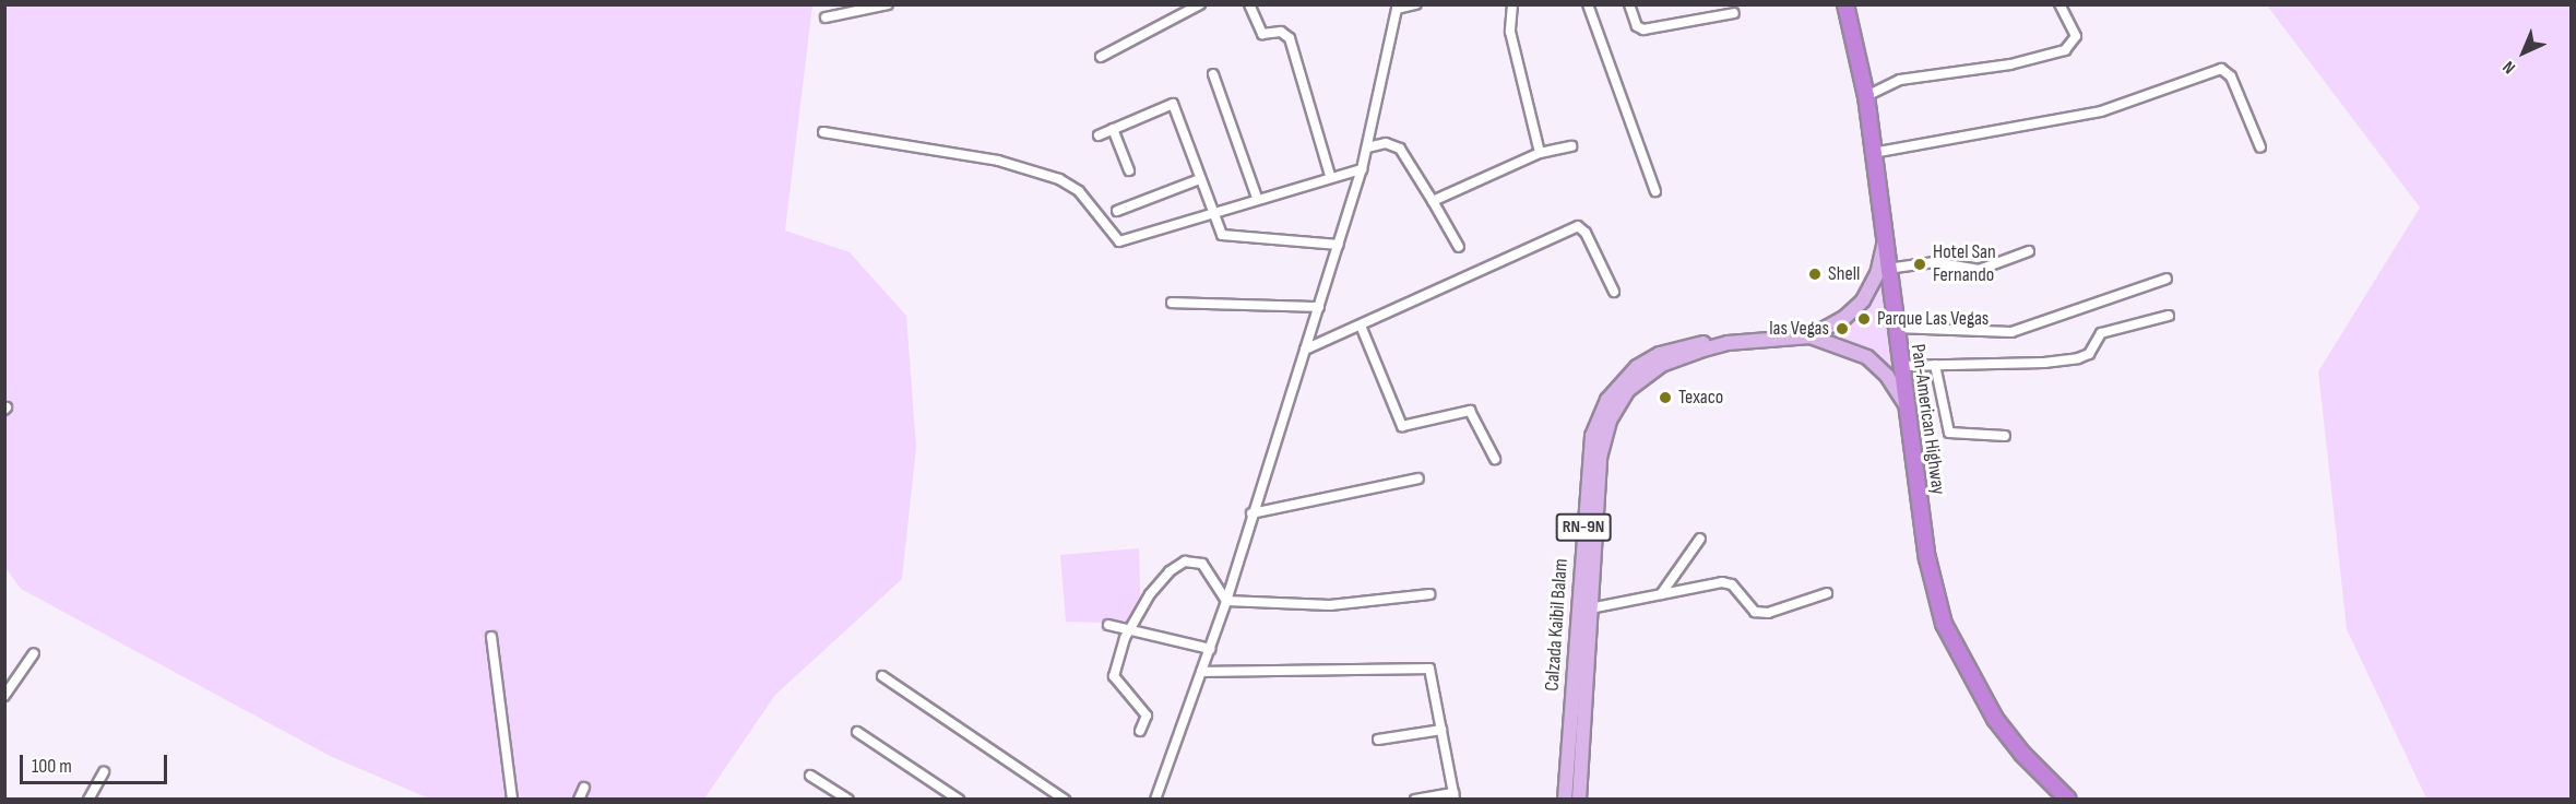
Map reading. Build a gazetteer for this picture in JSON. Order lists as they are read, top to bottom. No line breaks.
{"streets":{"highway":["Pan-American Highway"],"main road":["RN-9N","Calzada Kaibil Balam"]},"crossings":[["Pan-American Highway","Calzada Kaibil Balam"]],"places":["Hotel San Fernando","Shell","Parque Las Vegas","las Vegas","Texaco"],"scale_bar":"100 m","north":"bottom left"}
